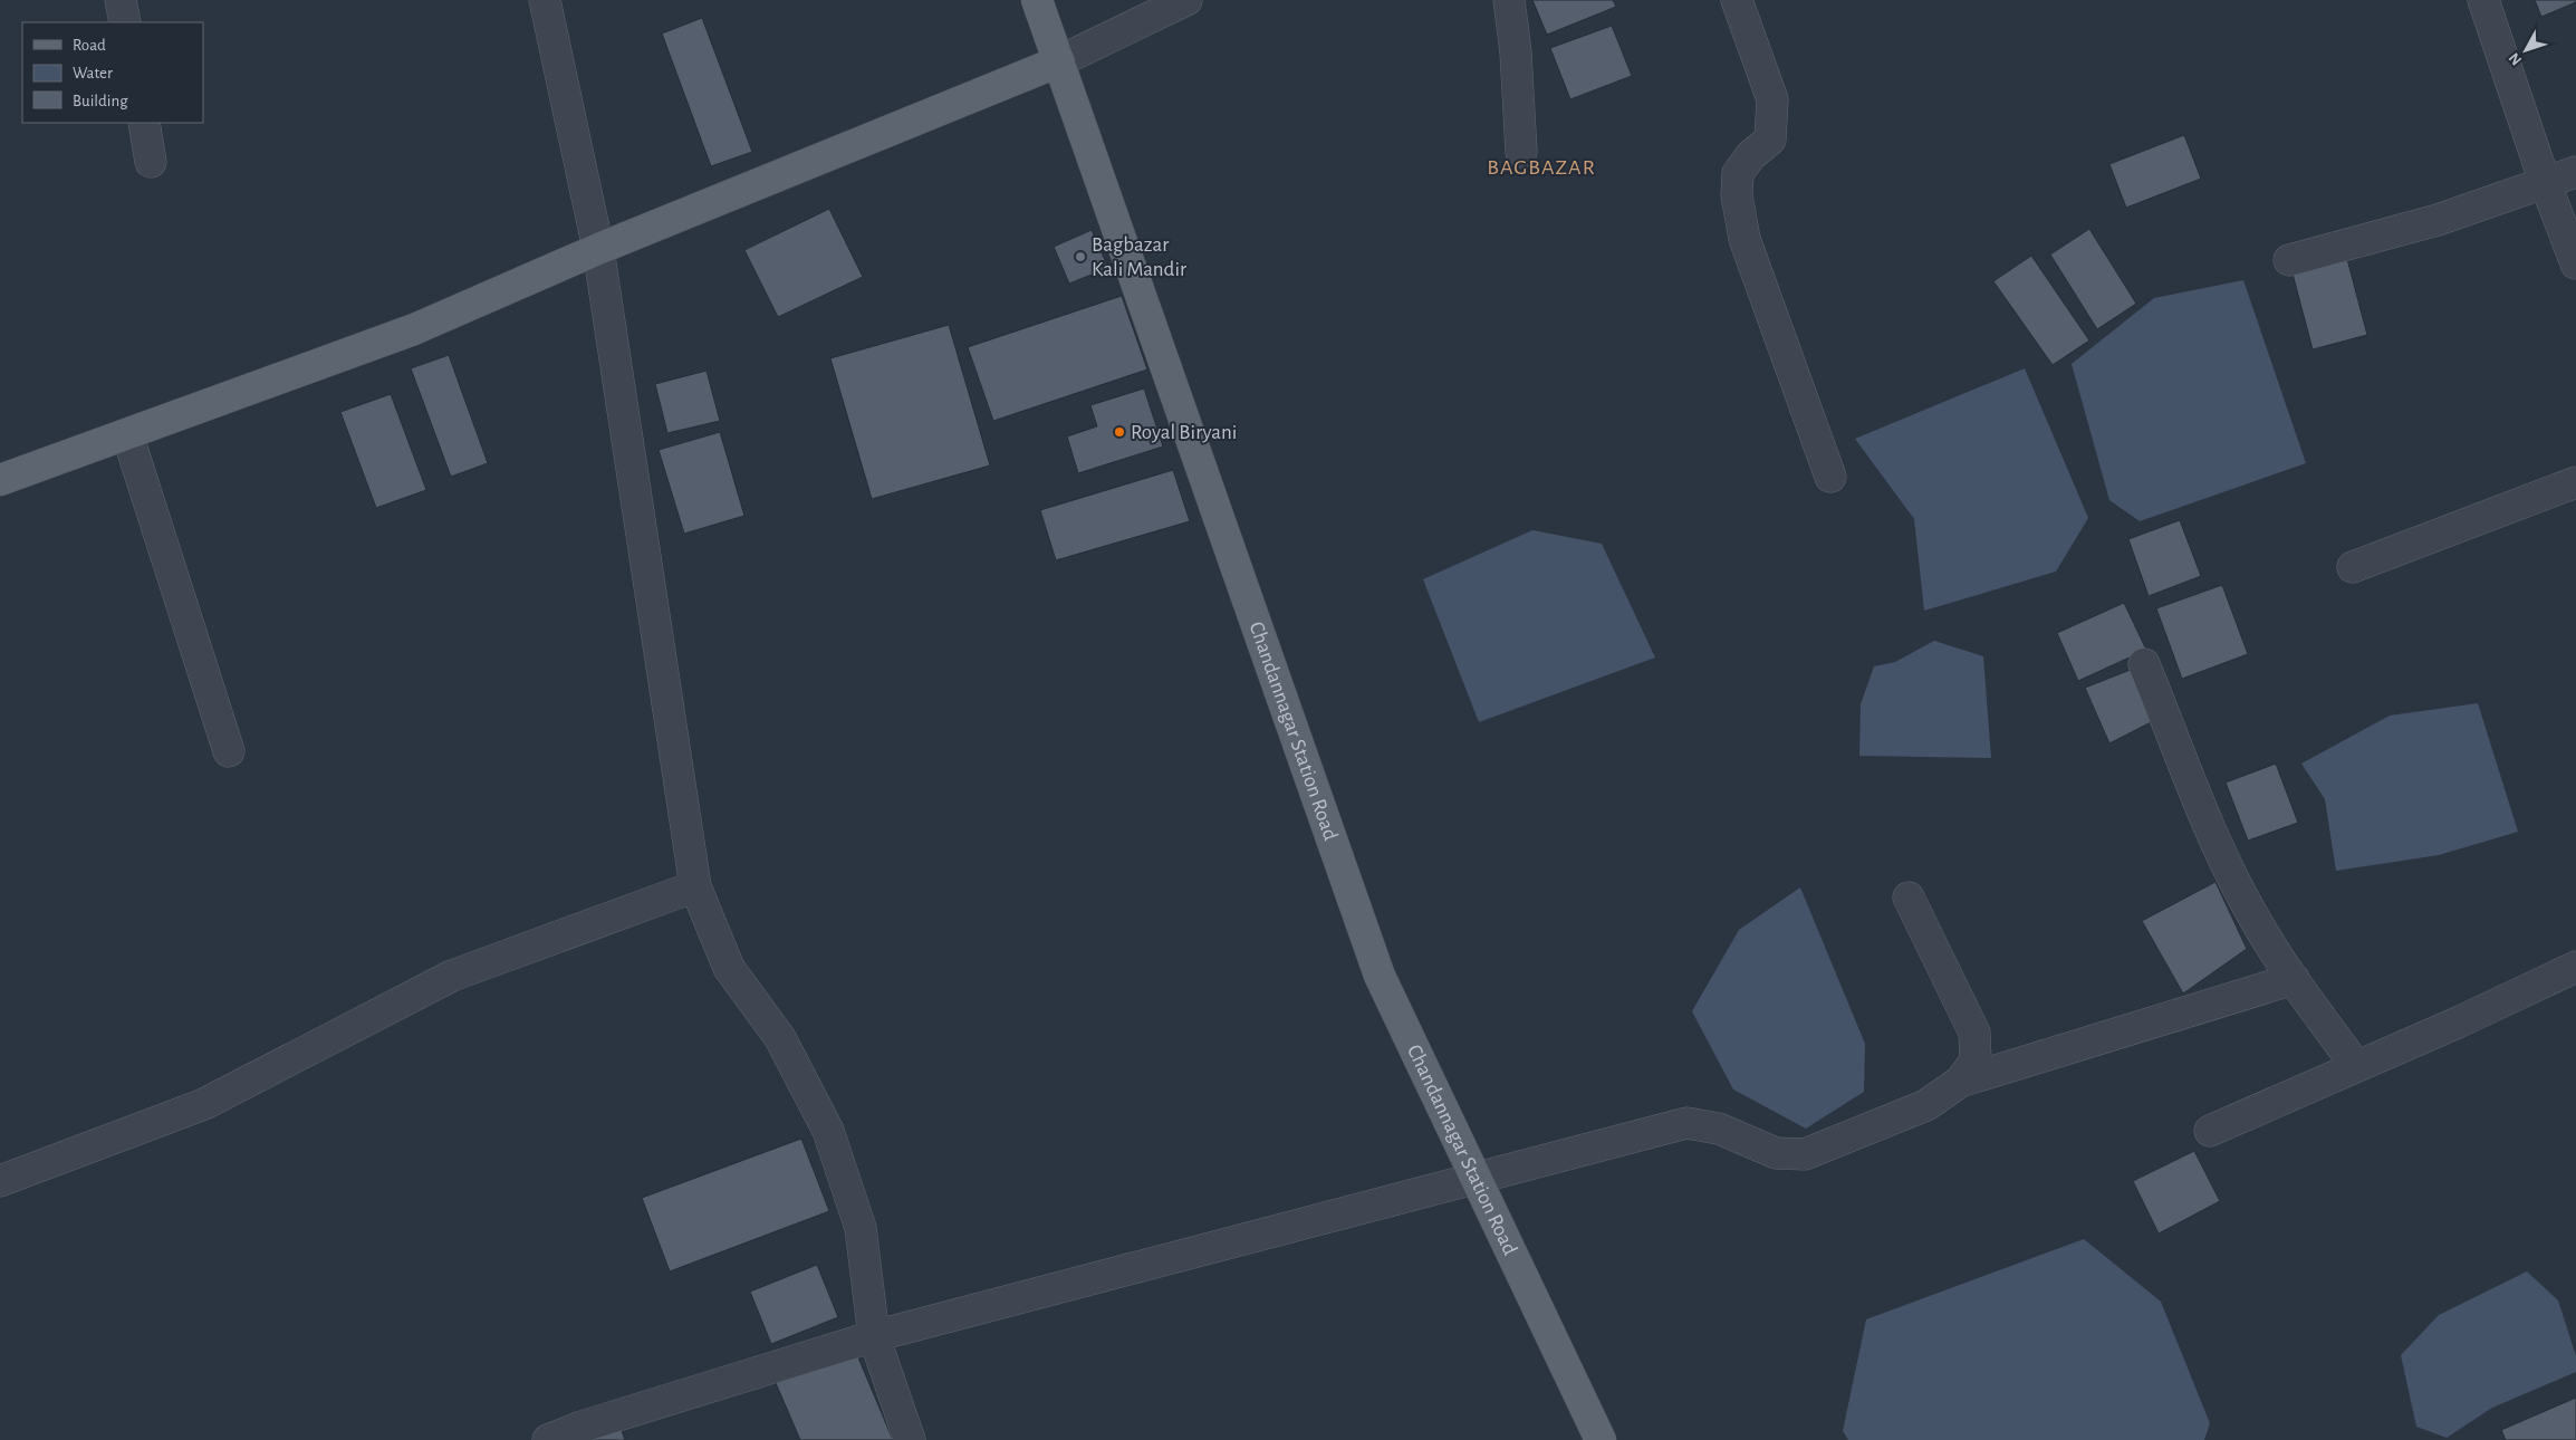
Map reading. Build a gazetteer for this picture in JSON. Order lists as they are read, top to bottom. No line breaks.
{"streets":{"main road":["Chandannagar Station Road"]},"districts":["BAGBAZAR"],"places":["Bagbazar Kali Mandir","Royal Biryani"],"legend":["Road","Water","Building"],"north":"bottom left"}
